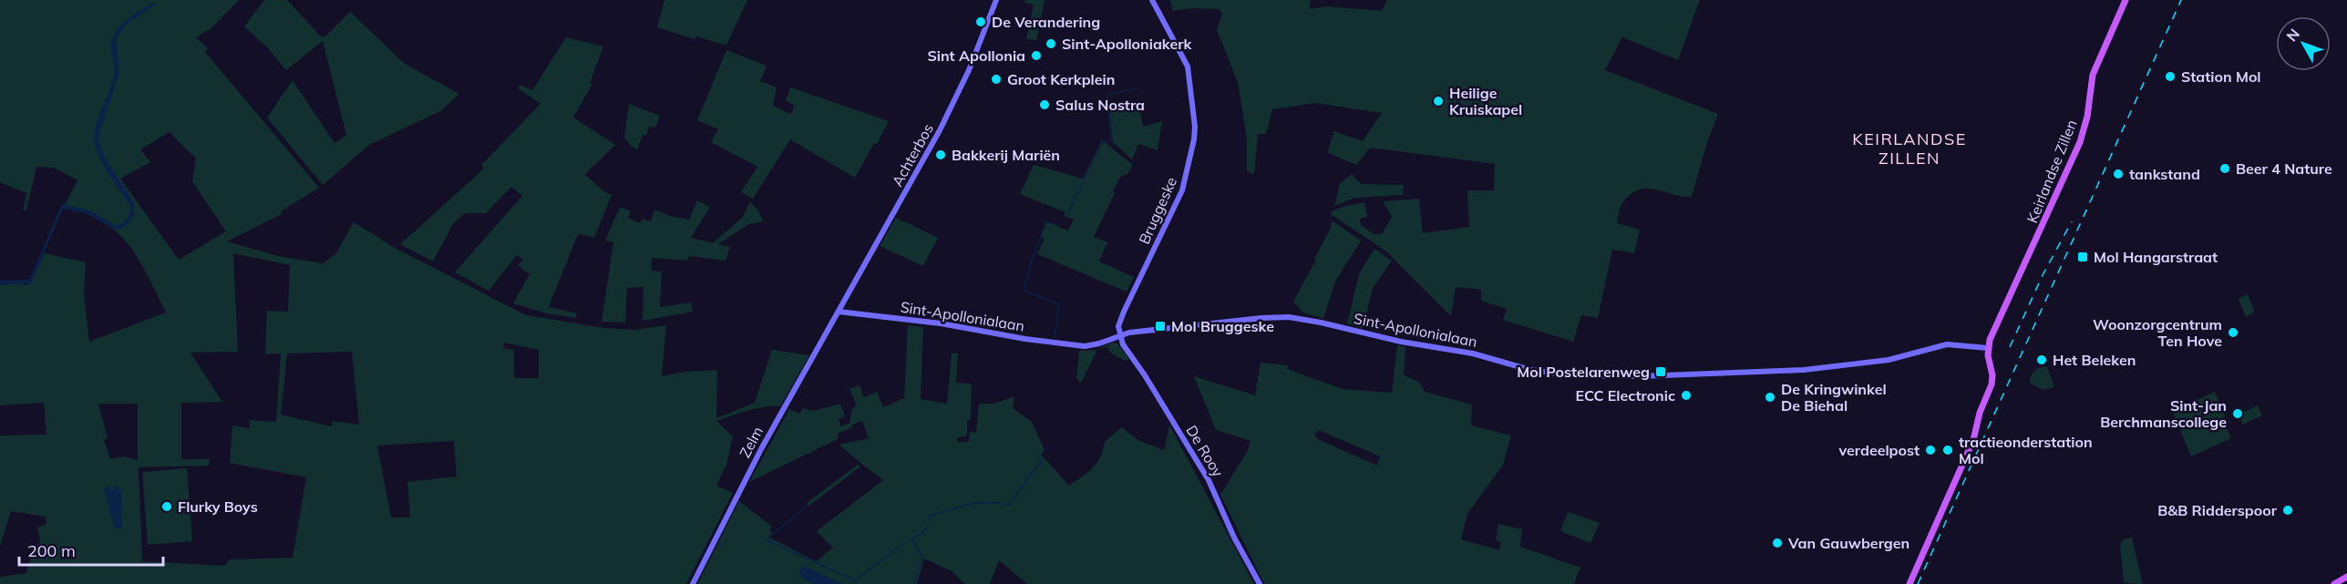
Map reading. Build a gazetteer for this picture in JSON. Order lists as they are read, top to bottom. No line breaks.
{"streets":{"main road":["Keirlandse Zillen"],"street":["Achterbos","Bruggeske","Sint-Apollonialaan","Zelm","De Rooy"]},"crossings":[["Achterbos","Sint-Apollonialaan"],["Achterbos","Zelm"],["Keirlandse Zillen","Sint-Apollonialaan"],["Bruggeske","Sint-Apollonialaan"],["Bruggeske","De Rooy"],["Sint-Apollonialaan","Zelm"],["Sint-Apollonialaan","De Rooy"]],"districts":["KEIRLANDSE ZILLEN"],"places":{"other":["De Verandering","Sint-Apolloniakerk","Sint Apollonia","Station Mol","Groot Kerkplein","Heilige Kruiskapel","Salus Nostra","Bakkerij Mariën","Beer 4 Nature","tankstand","Woonzorgcentrum Ten Hove","Het Beleken","ECC Electronic","De Kringwinkel De Biehal","Sint-Jan Berchmanscollege","verdeelpost","tractieonderstation Mol","Flurky Boys","B&B Ridderspoor","Van Gauwbergen"],"transit":["Mol Hangarstraat","Mol Bruggeske","Mol Postelarenweg"]},"scale_bar":"200 m","north":"top left"}
